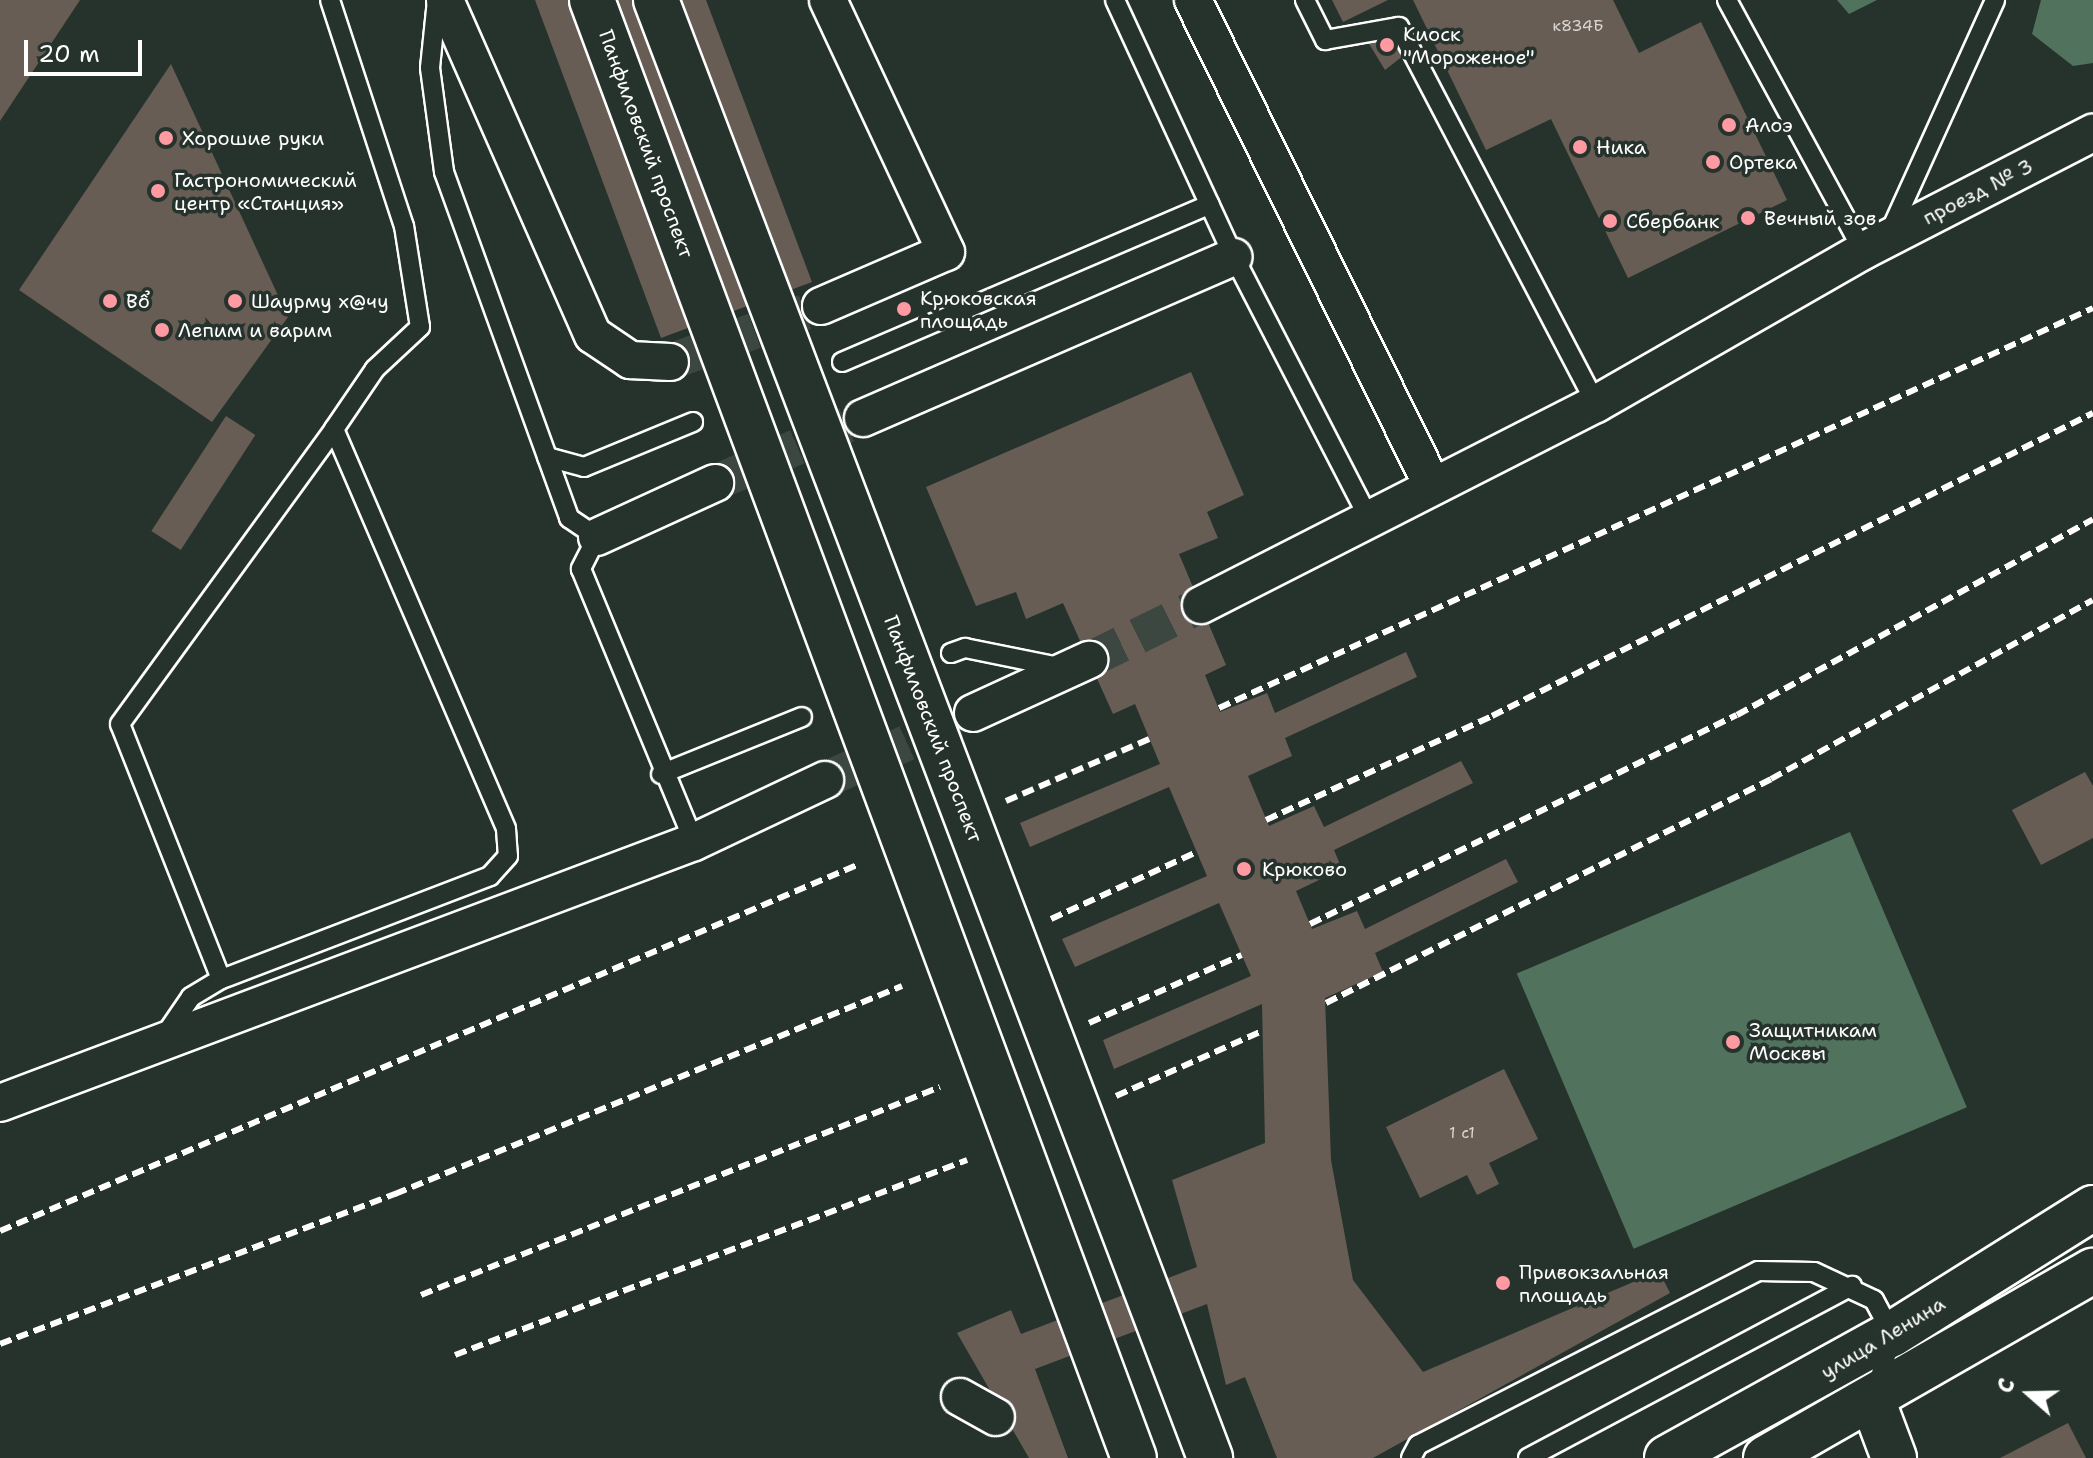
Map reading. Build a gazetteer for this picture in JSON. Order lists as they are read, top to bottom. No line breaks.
{"streets":{"main road":["Панфиловский проспект","улица Ленина"],"street":["проезд № 3"]},"places":["Киоск \"Мороженое\"","Алоэ","Хорошие руки","Ника","Ортека","Гастрономический центр «Станция»","Вечный зов","Сбербанк","Bổ","Шаурму х@чу","Крюковская площадь","Лепим и варим","Крюково","Защитникам Москвы","Привокзальная площадь"],"house_numbers":["к834Б","1 с1"],"scale_bar":"20 m","north":"left"}
